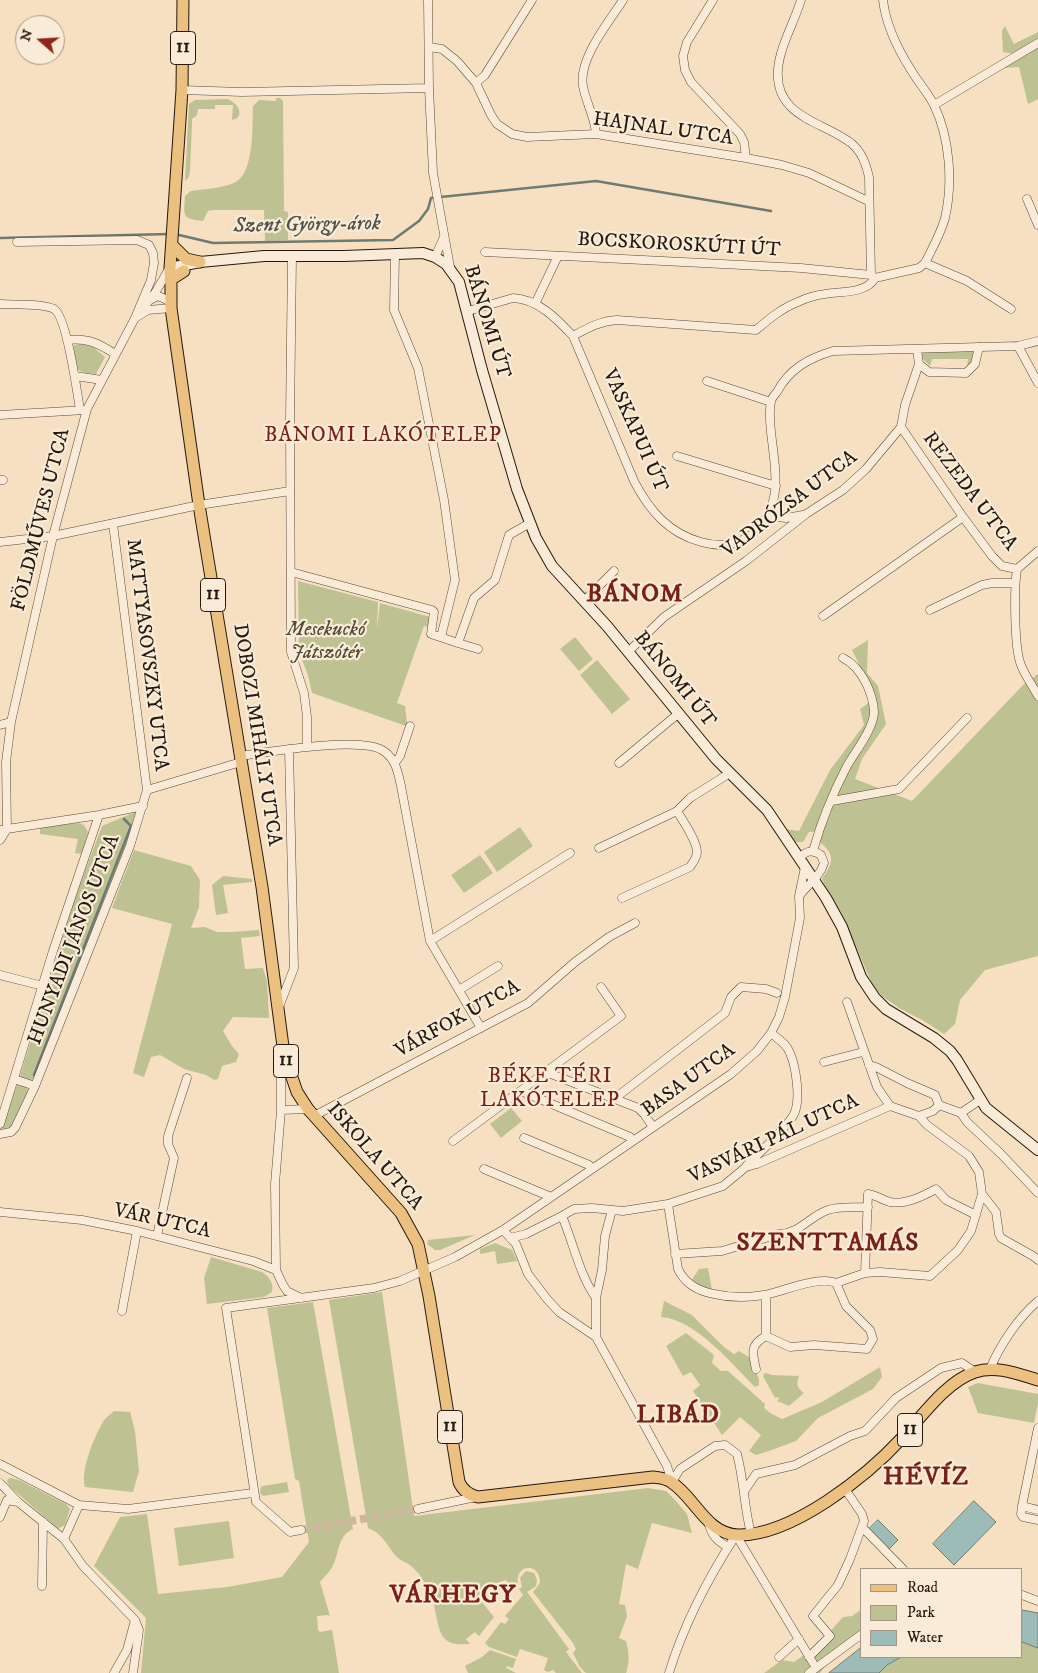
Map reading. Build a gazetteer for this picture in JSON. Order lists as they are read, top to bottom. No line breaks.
{"streets":{"main road":["11","BÁNOMI ÚT","DOBOZI MIHÁLY UTCA","ISKOLA UTCA"],"street":["HAJNAL UTCA","BOCSKOROSKÚTI ÚT","VASKAPUI ÚT","REZEDA UTCA","VADRÓZSA UTCA","FÖLDMŰVES UTCA","MATTYASOVSZKY UTCA","HUNYADI JÁNOS UTCA","VÁRFOK UTCA","BASA UTCA","VASVÁRI PÁL UTCA","VÁR UTCA"]},"crossings":[["11","DOBOZI MIHÁLY UTCA"],["11","BASA UTCA"],["11","ISKOLA UTCA"],["BÁNOMI ÚT","VASKAPUI ÚT"],["BÁNOMI ÚT","VADRÓZSA UTCA"],["BÁNOMI ÚT","BASA UTCA"],["REZEDA UTCA","VADRÓZSA UTCA"],["FÖLDMŰVES UTCA","DOBOZI MIHÁLY UTCA"],["MATTYASOVSZKY UTCA","HUNYADI JÁNOS UTCA"],["DOBOZI MIHÁLY UTCA","VÁRFOK UTCA"],["DOBOZI MIHÁLY UTCA","ISKOLA UTCA"],["VÁRFOK UTCA","ISKOLA UTCA"],["BASA UTCA","ISKOLA UTCA"]],"districts":["BÁNOMI LAKÓTELEP","BÁNOM","BÉKE TÉRI LAKÓTELEP","SZENTTAMÁS","LIBÁD","HÉVÍZ","VÁRHEGY"],"water":["Szent György-árok"],"parks":["Mesekuckó Játszótér"],"legend":["Road","Park","Water"],"north":"left"}
